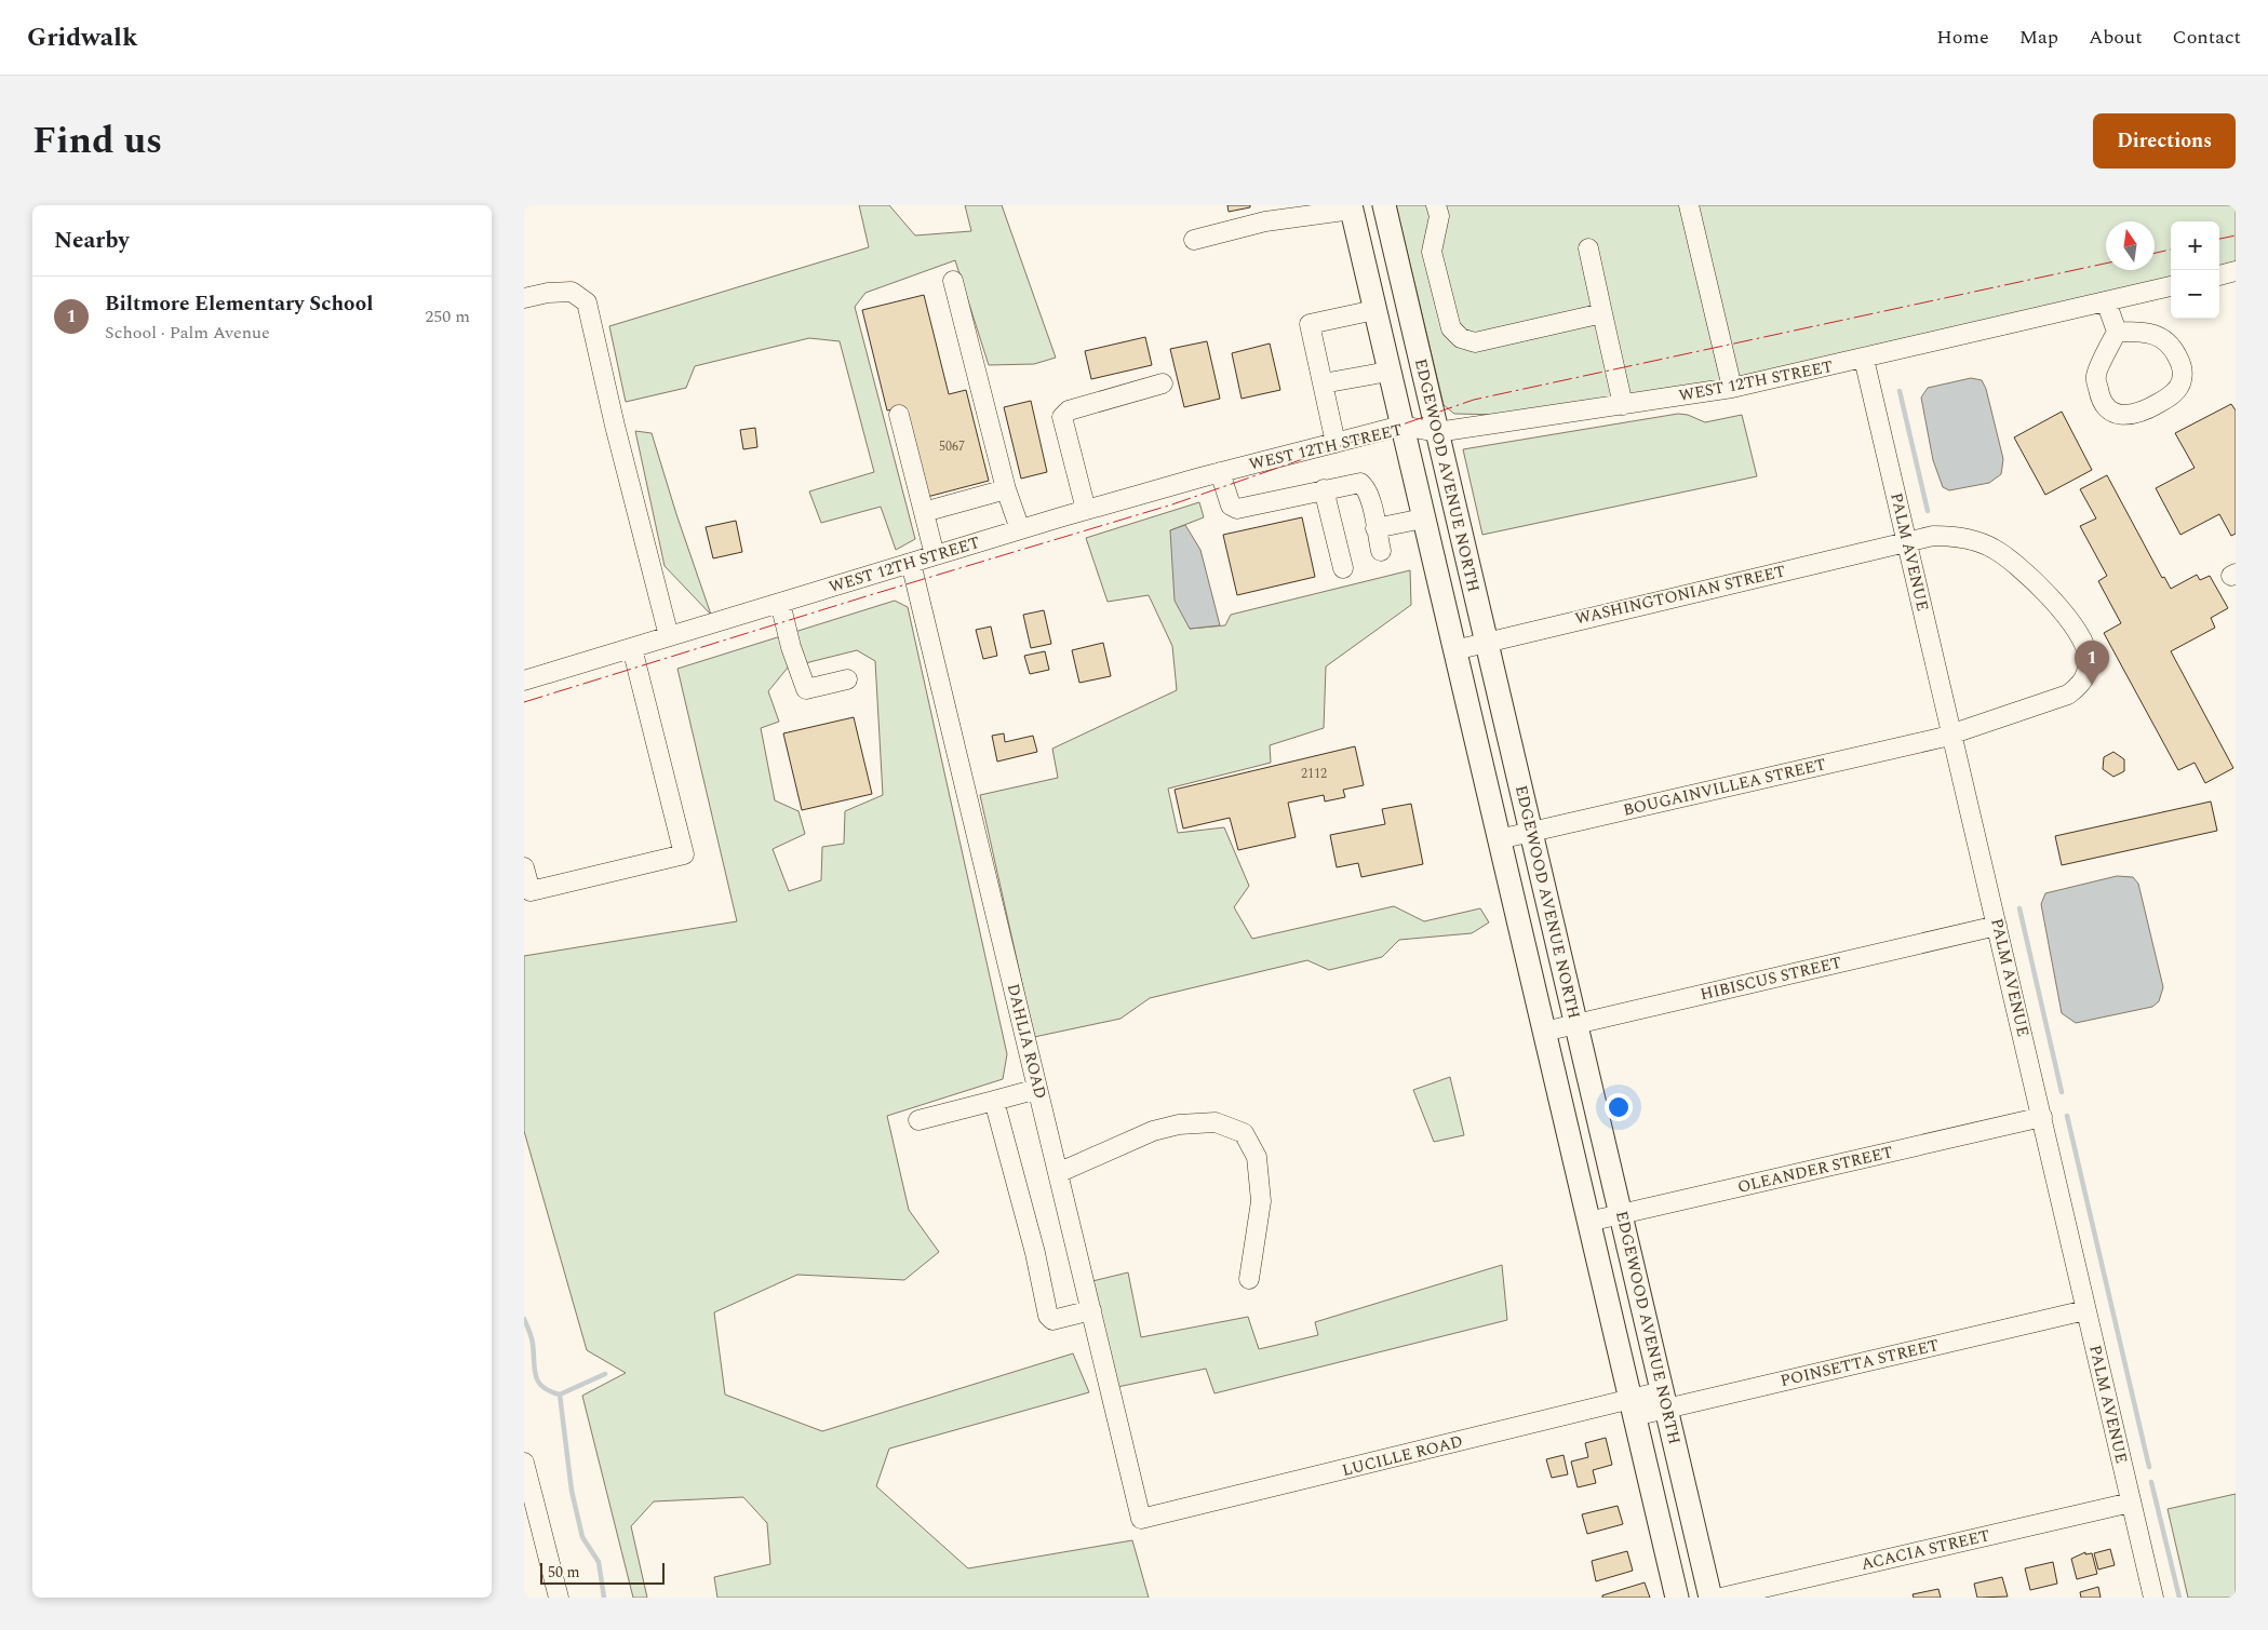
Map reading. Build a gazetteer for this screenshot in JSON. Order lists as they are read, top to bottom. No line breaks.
{"streets":{"main road":["EDGEWOOD AVENUE NORTH"],"street":["WEST 12TH STREET","PALM AVENUE","WASHINGTONIAN STREET","BOUGAINVILLEA STREET","HIBISCUS STREET","DAHLIA ROAD","OLEANDER STREET","POINSETTA STREET","LUCILLE ROAD","ACACIA STREET"]},"crossings":[["WEST 12TH STREET","EDGEWOOD AVENUE NORTH"],["WEST 12TH STREET","PALM AVENUE"],["WEST 12TH STREET","DAHLIA ROAD"],["EDGEWOOD AVENUE NORTH","WASHINGTONIAN STREET"],["EDGEWOOD AVENUE NORTH","BOUGAINVILLEA STREET"],["EDGEWOOD AVENUE NORTH","HIBISCUS STREET"],["EDGEWOOD AVENUE NORTH","OLEANDER STREET"],["EDGEWOOD AVENUE NORTH","POINSETTA STREET"],["EDGEWOOD AVENUE NORTH","LUCILLE ROAD"],["PALM AVENUE","WASHINGTONIAN STREET"],["PALM AVENUE","BOUGAINVILLEA STREET"],["PALM AVENUE","HIBISCUS STREET"],["PALM AVENUE","OLEANDER STREET"],["PALM AVENUE","POINSETTA STREET"],["PALM AVENUE","ACACIA STREET"],["WASHINGTONIAN STREET","BOUGAINVILLEA STREET"],["DAHLIA ROAD","LUCILLE ROAD"],["POINSETTA STREET","LUCILLE ROAD"]],"house_numbers":["5067","2112"],"scale_bar":"50 m","north":"top","page":{"header":"Gridwalk","nav":["Home","Map","About","Contact"],"title":"Find us","buttons":"Directions","heading":"Nearby","map_buttons":["+","−"],"list":[{"mark":"1","name":"Biltmore Elementary School","note":"School · Palm Avenue","value":"250 m"}],"pins":"1","scale":"50 m"}}
